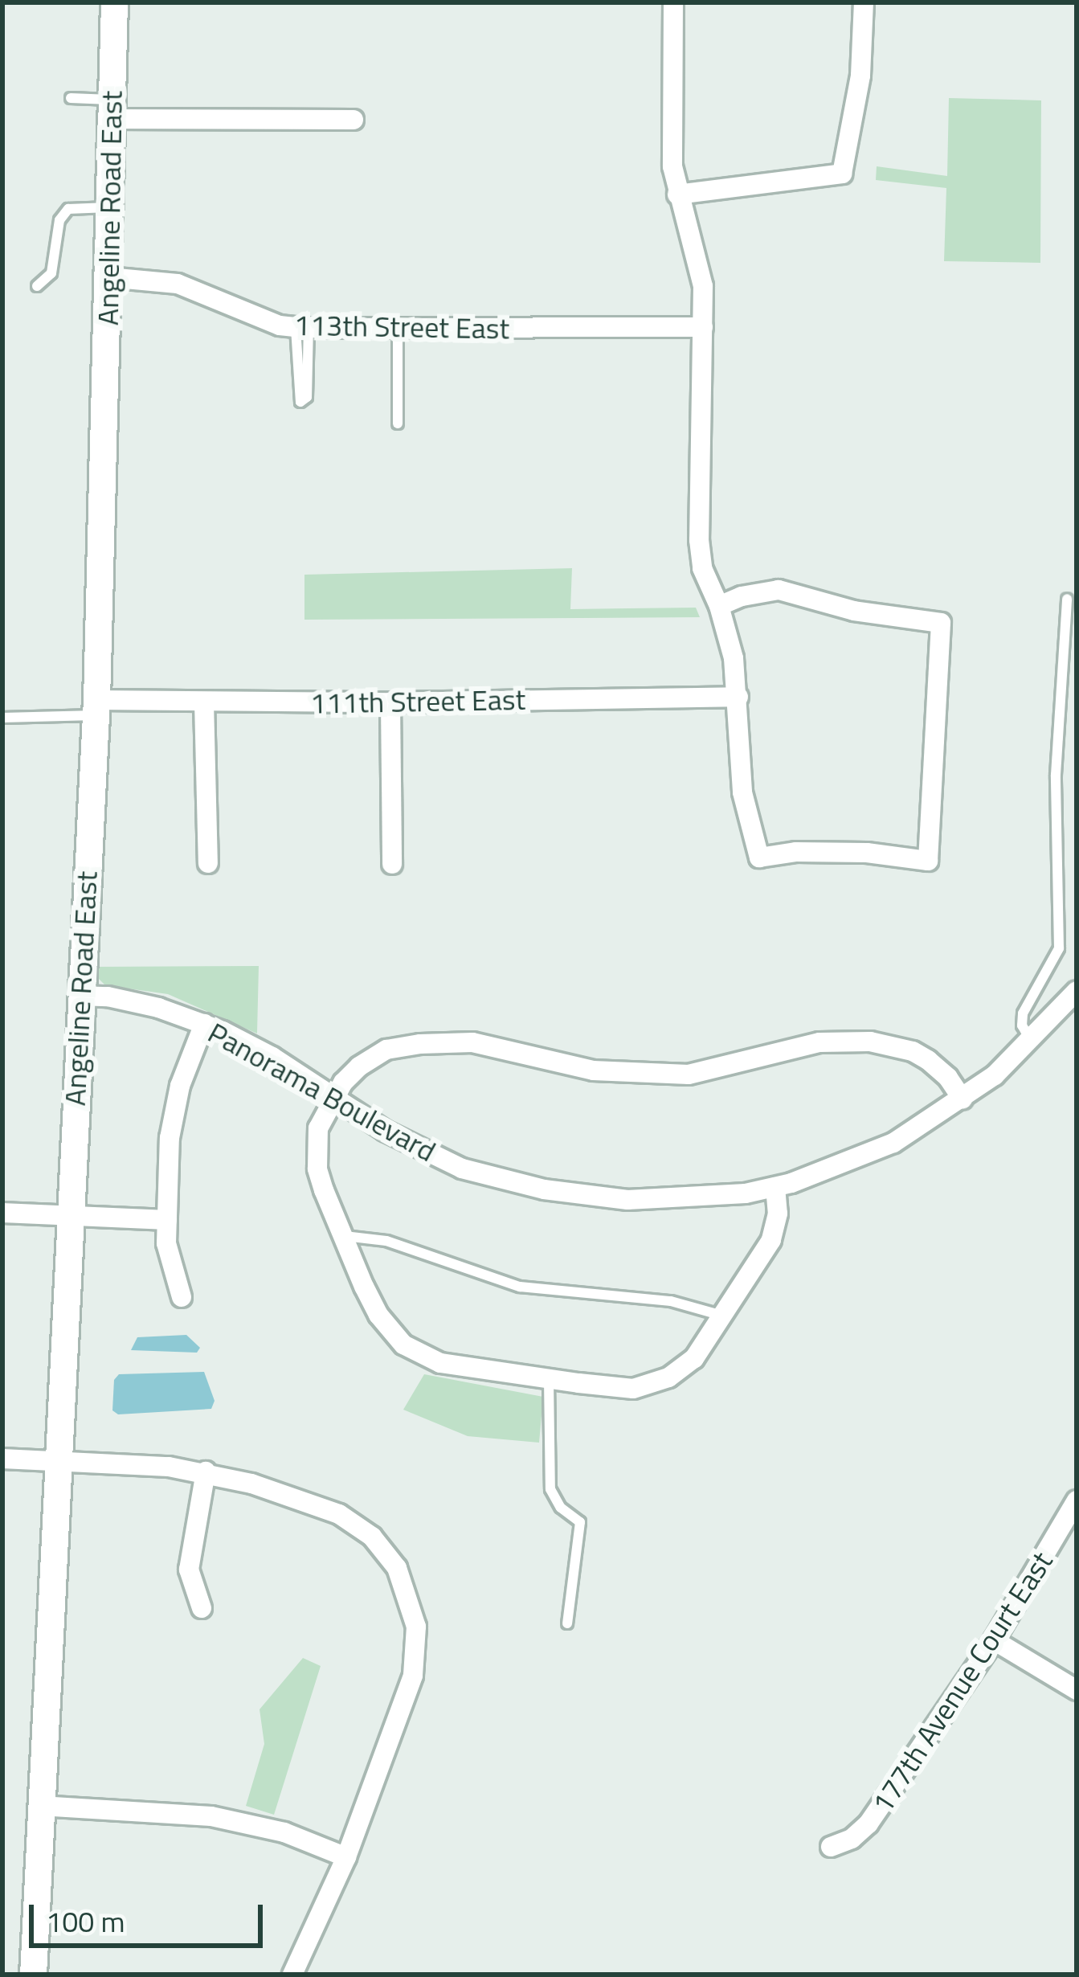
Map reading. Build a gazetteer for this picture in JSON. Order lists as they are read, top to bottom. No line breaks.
{"streets":{"street":["Angeline Road East","113th Street East","111th Street East","Panorama Boulevard","177th Avenue Court East"]},"crossings":[["Angeline Road East","113th Street East"],["Angeline Road East","111th Street East"],["Angeline Road East","Panorama Boulevard"]],"scale_bar":"100 m"}
